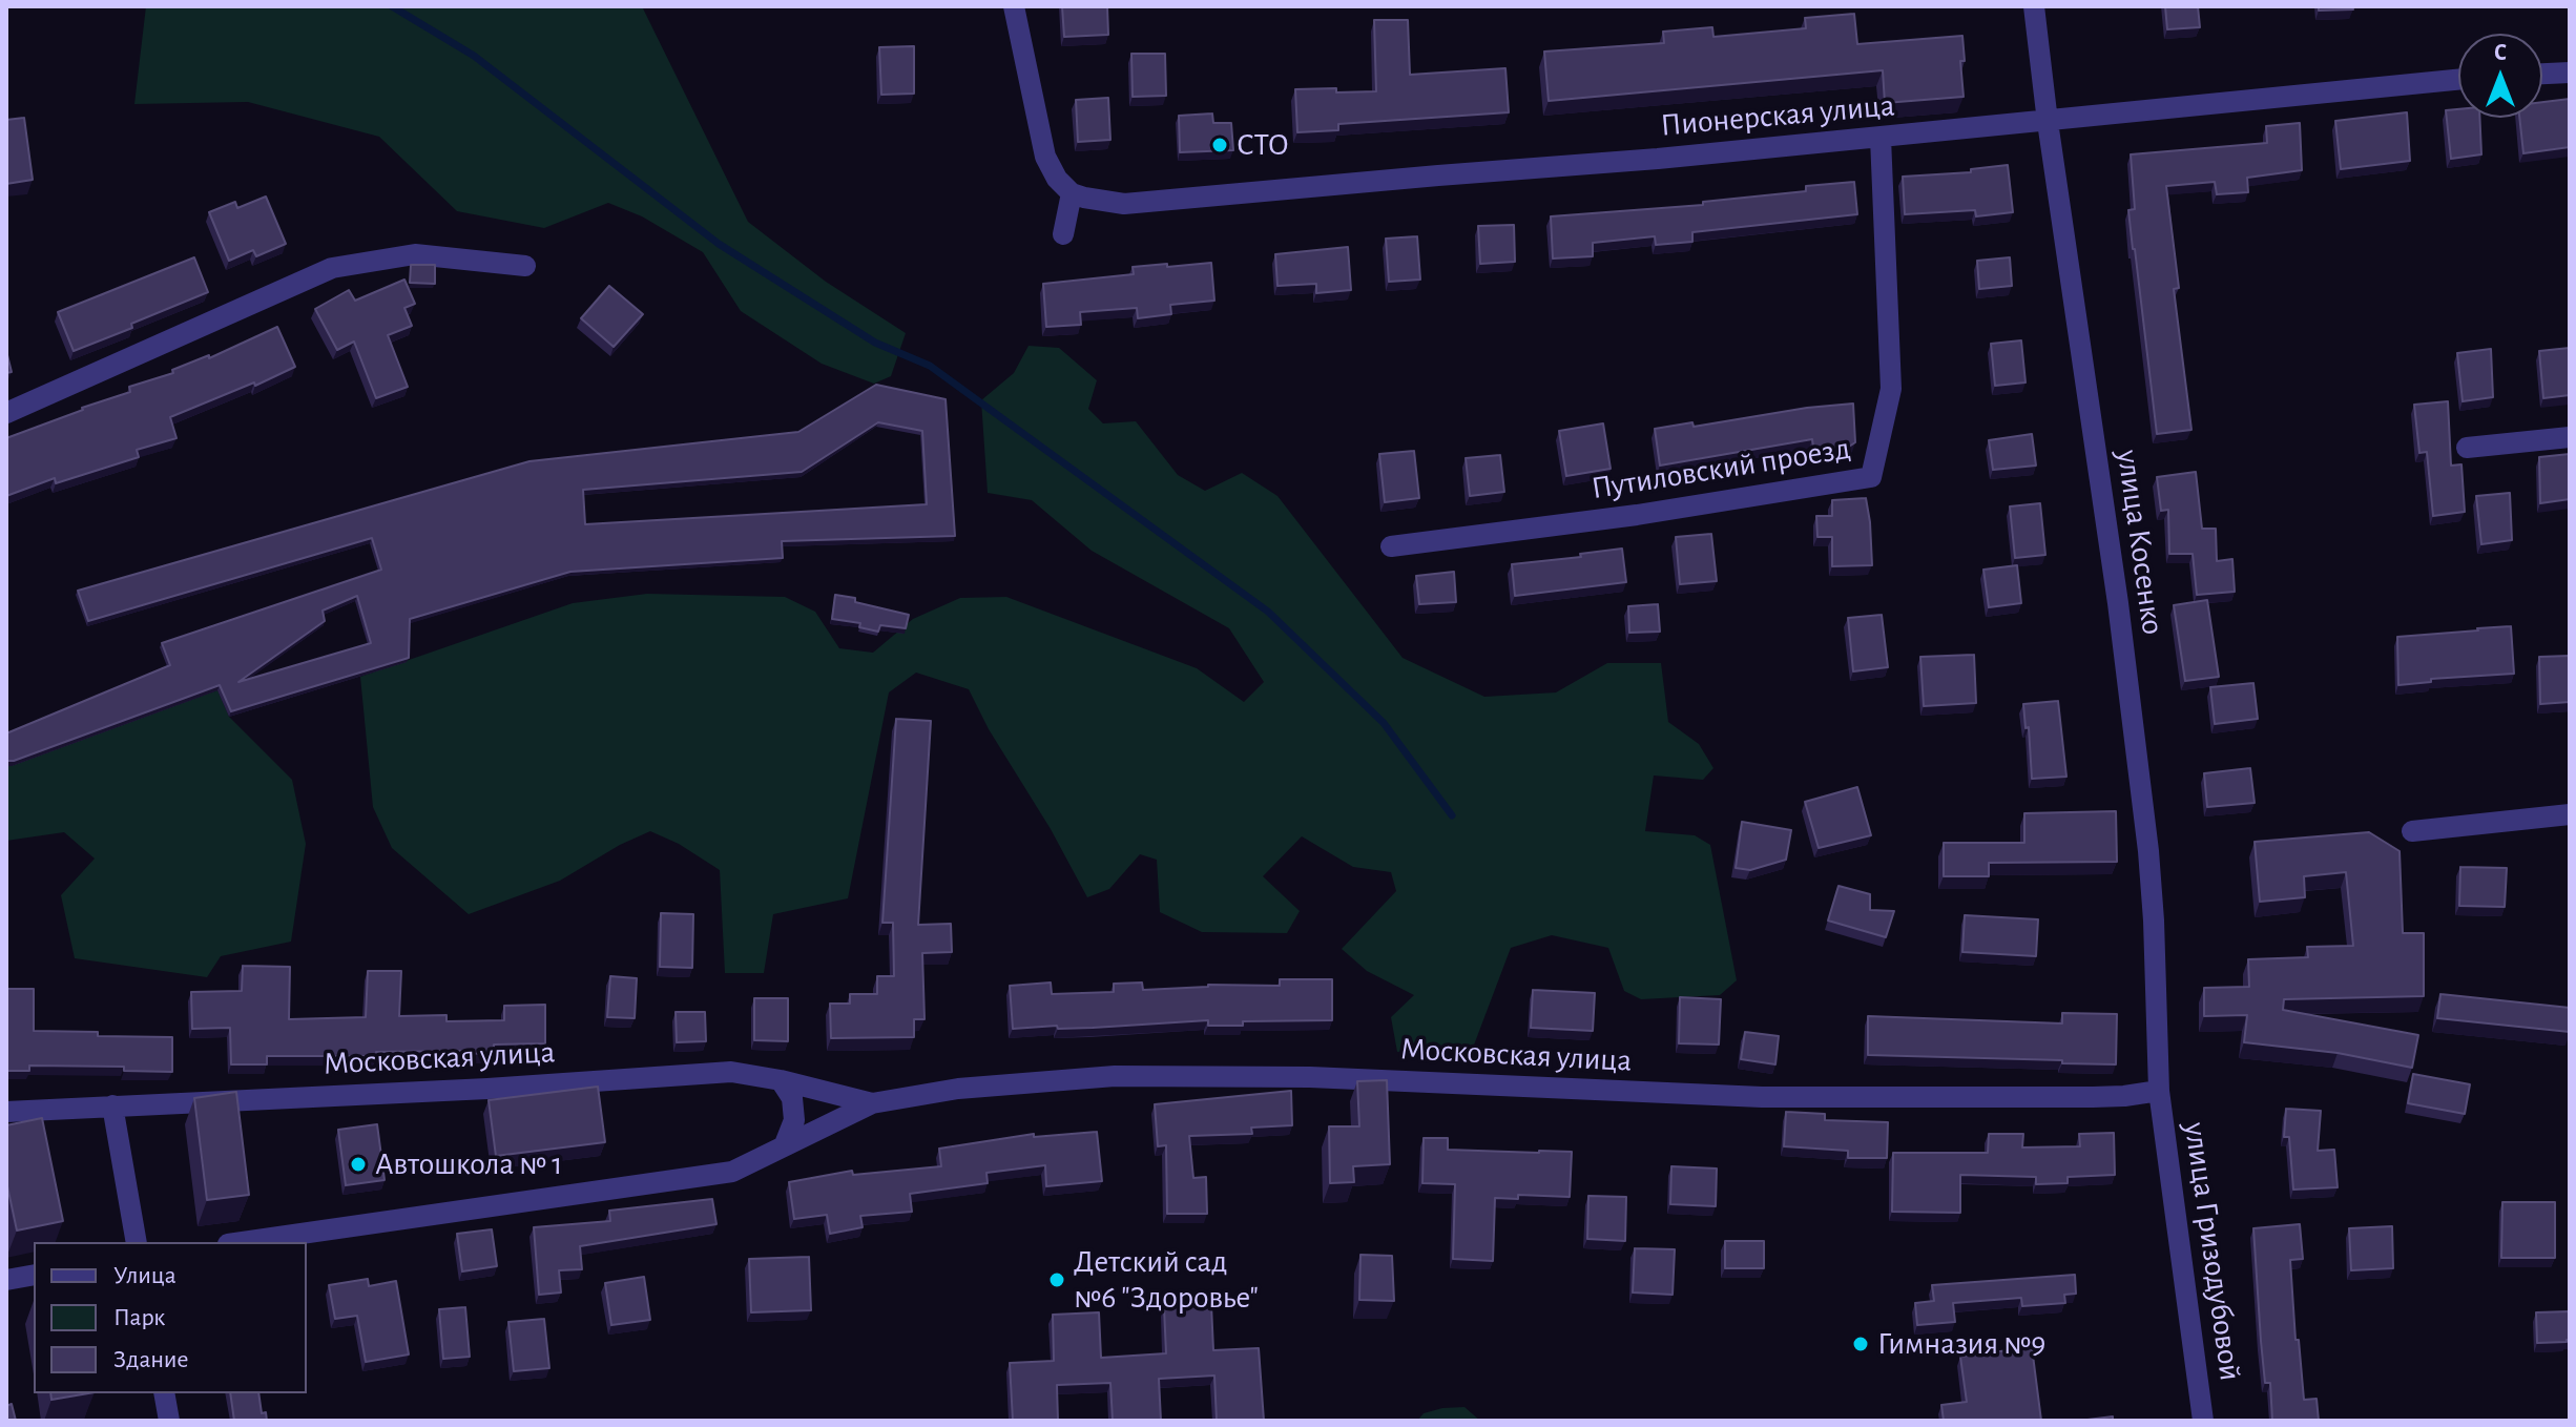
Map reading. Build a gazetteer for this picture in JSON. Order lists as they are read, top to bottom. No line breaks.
{"streets":{"street":["Пионерская улица","Путиловский проезд","улица Косенко","Московская улица","улица Гризодубовой"]},"crossings":[["Пионерская улица","Путиловский проезд"],["Пионерская улица","улица Косенко"],["улица Косенко","Московская улица"],["улица Косенко","улица Гризодубовой"],["Московская улица","улица Гризодубовой"]],"places":["СТО","Автошкола № 1","Детский сад №6 \"Здоровье\"","Гимназия №9"],"legend":["Улица","Парк","Здание"],"north":"top"}
